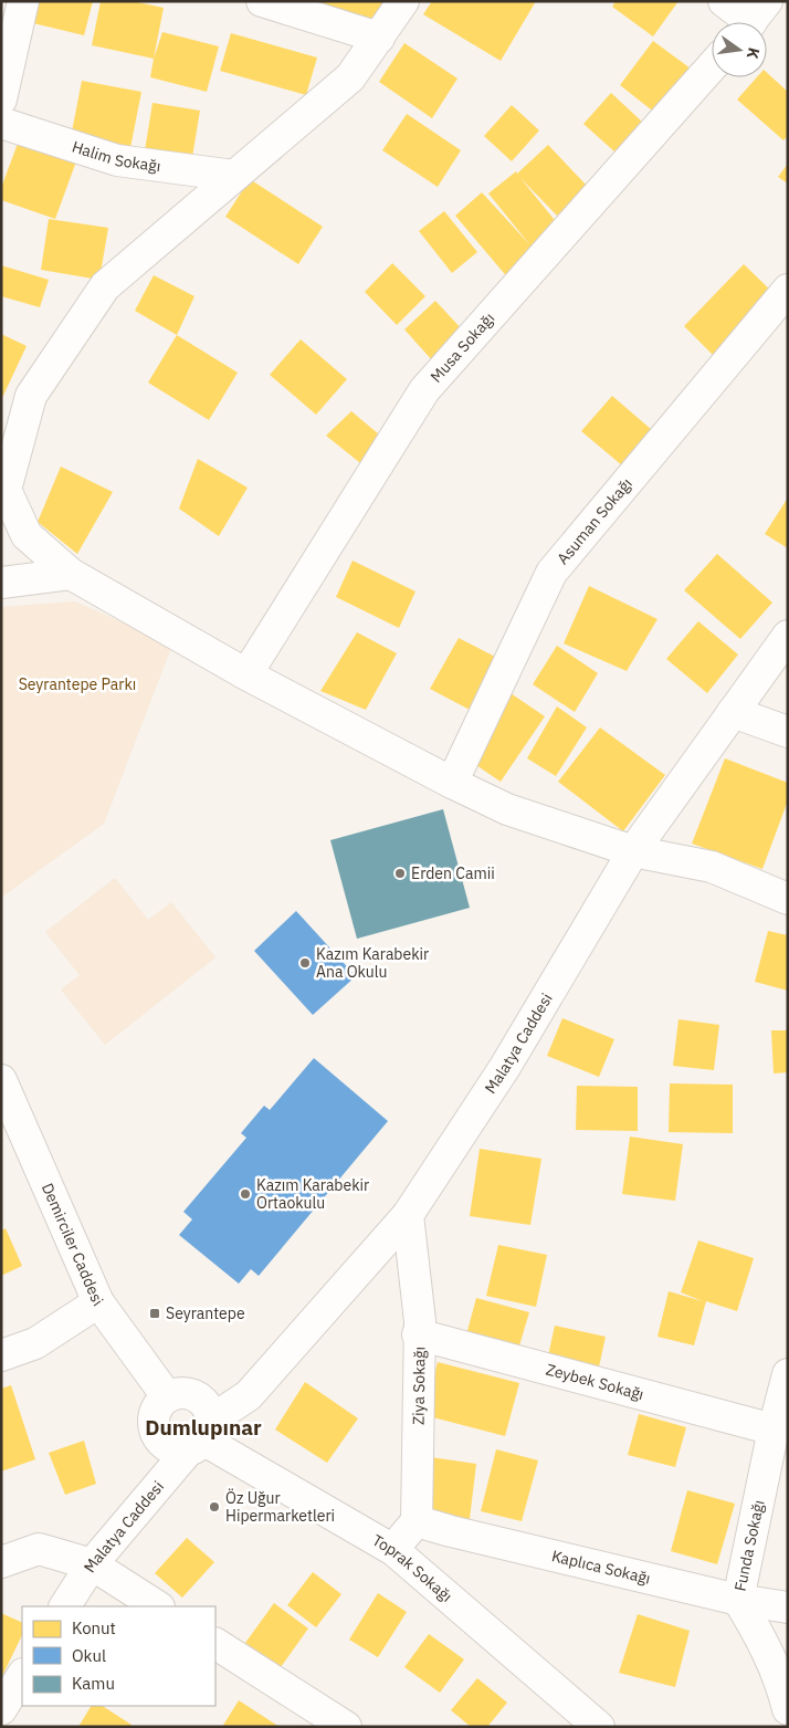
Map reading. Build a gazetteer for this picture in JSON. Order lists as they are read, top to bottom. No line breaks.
{"streets":{"street":["Halim Sokağı","Musa Sokağı","Asuman Sokağı","Malatya Caddesi","Demirciler Caddesi","Zeybek Sokağı","Ziya Sokağı","Funda Sokağı","Kaplıca Sokağı","Toprak Sokağı"]},"crossings":[["Malatya Caddesi","Demirciler Caddesi"],["Malatya Caddesi","Ziya Sokağı"],["Malatya Caddesi","Toprak Sokağı"],["Demirciler Caddesi","Toprak Sokağı"],["Zeybek Sokağı","Ziya Sokağı"],["Zeybek Sokağı","Funda Sokağı"],["Ziya Sokağı","Kaplıca Sokağı"],["Funda Sokağı","Kaplıca Sokağı"]],"districts":["Dumlupınar"],"parks":["Seyrantepe Parkı"],"places":{"other":["Erden Camii","Kazım Karabekir Ana Okulu","Kazım Karabekir Ortaokulu","Öz Uğur Hipermarketleri"],"transit":["Seyrantepe"]},"legend":["Konut","Okul","Kamu"],"north":"right"}
